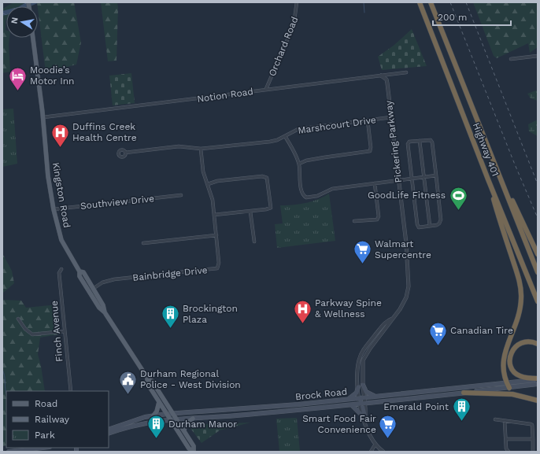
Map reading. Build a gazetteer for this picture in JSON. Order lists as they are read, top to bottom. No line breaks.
{"streets":{"highway":["Highway 401"],"main road":["Kingston Road","Brock Road"],"street":["Orchard Road","Notion Road","Marshcourt Drive","Pickering Parkway","Southview Drive","Bainbridge Drive","Finch Avenue"]},"crossings":[["Orchard Road","Notion Road"],["Notion Road","Pickering Parkway"],["Notion Road","Kingston Road"],["Marshcourt Drive","Pickering Parkway"],["Pickering Parkway","Brock Road"],["Kingston Road","Southview Drive"],["Kingston Road","Bainbridge Drive"],["Kingston Road","Brock Road"]],"places":{"hotel":["Moodie’s Motor Inn"],"hospital":["Duffins Creek Health Centre","Parkway Spine & Wellness"],"sports":["GoodLife Fitness"],"supermarket":["Walmart Supercentre","Canadian Tire","Smart Food Fair Convenience"],"building":["Brockington Plaza","Emerald Point","Durham Manor"],"public building":["Durham Regional Police - West Division"]},"legend":["Road","Railway","Park"],"scale_bar":"200 m","north":"left"}
